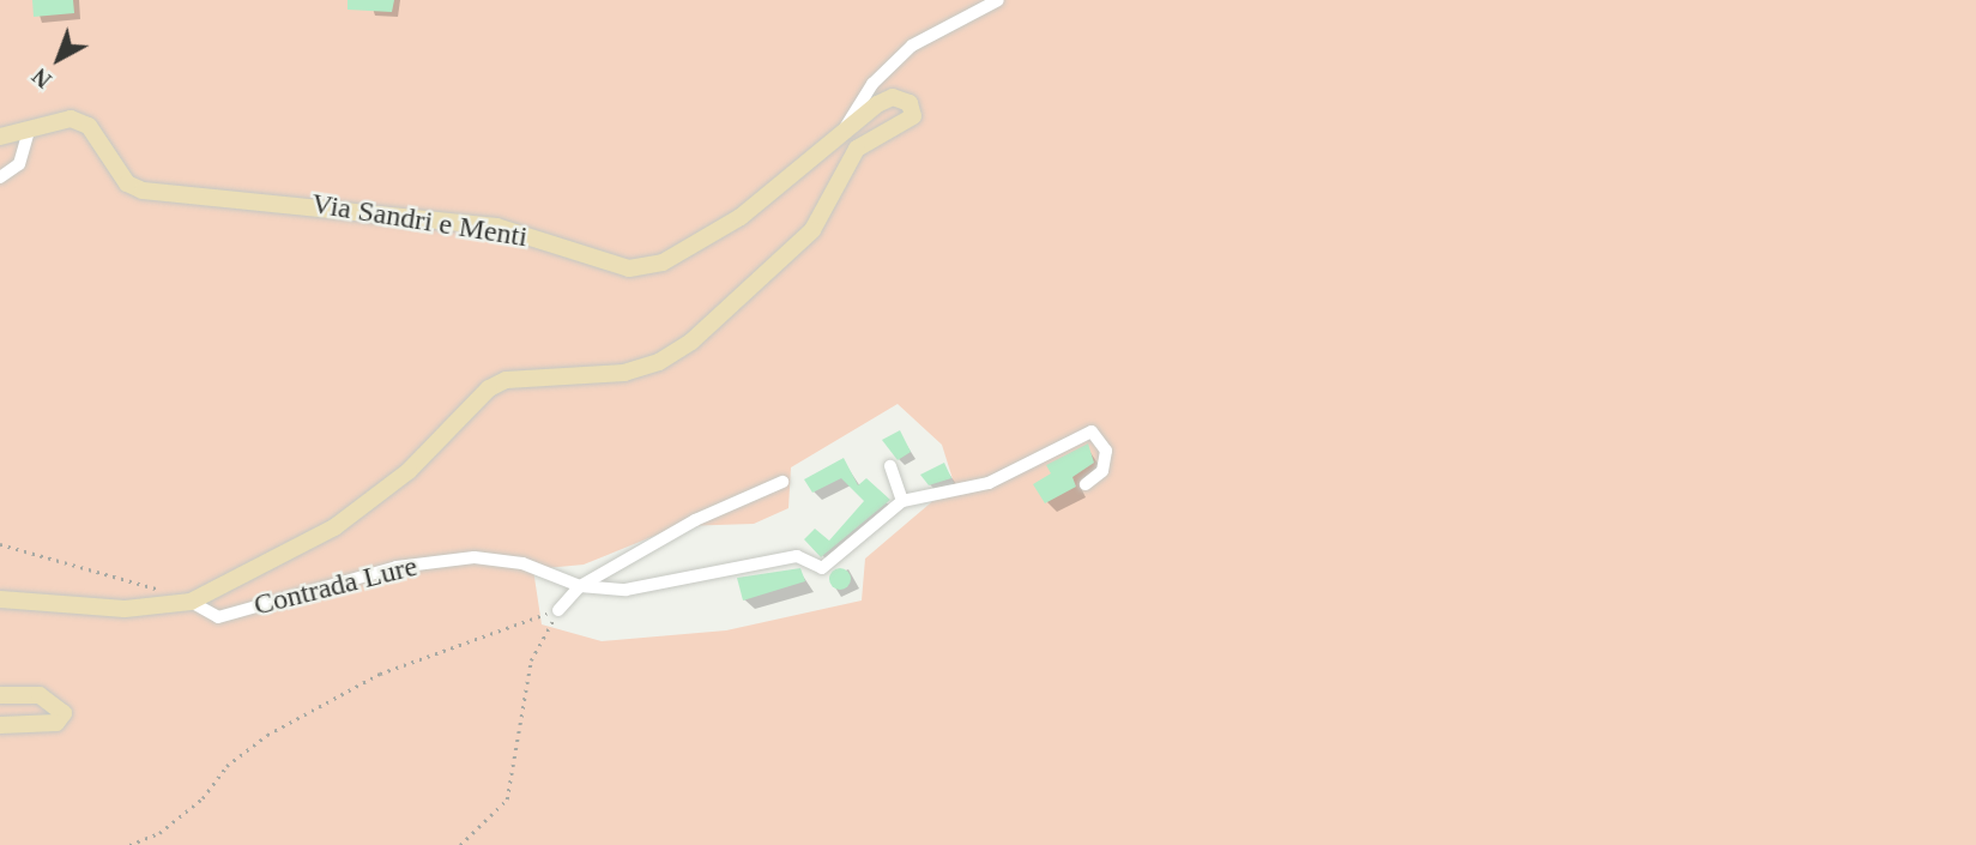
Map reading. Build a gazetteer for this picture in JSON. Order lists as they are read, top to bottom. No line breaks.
{"streets":{"main road":["Via Sandri e Menti"],"street":["Contrada Lure"]},"crossings":[["Via Sandri e Menti","Contrada Lure"]],"north":"bottom left"}
